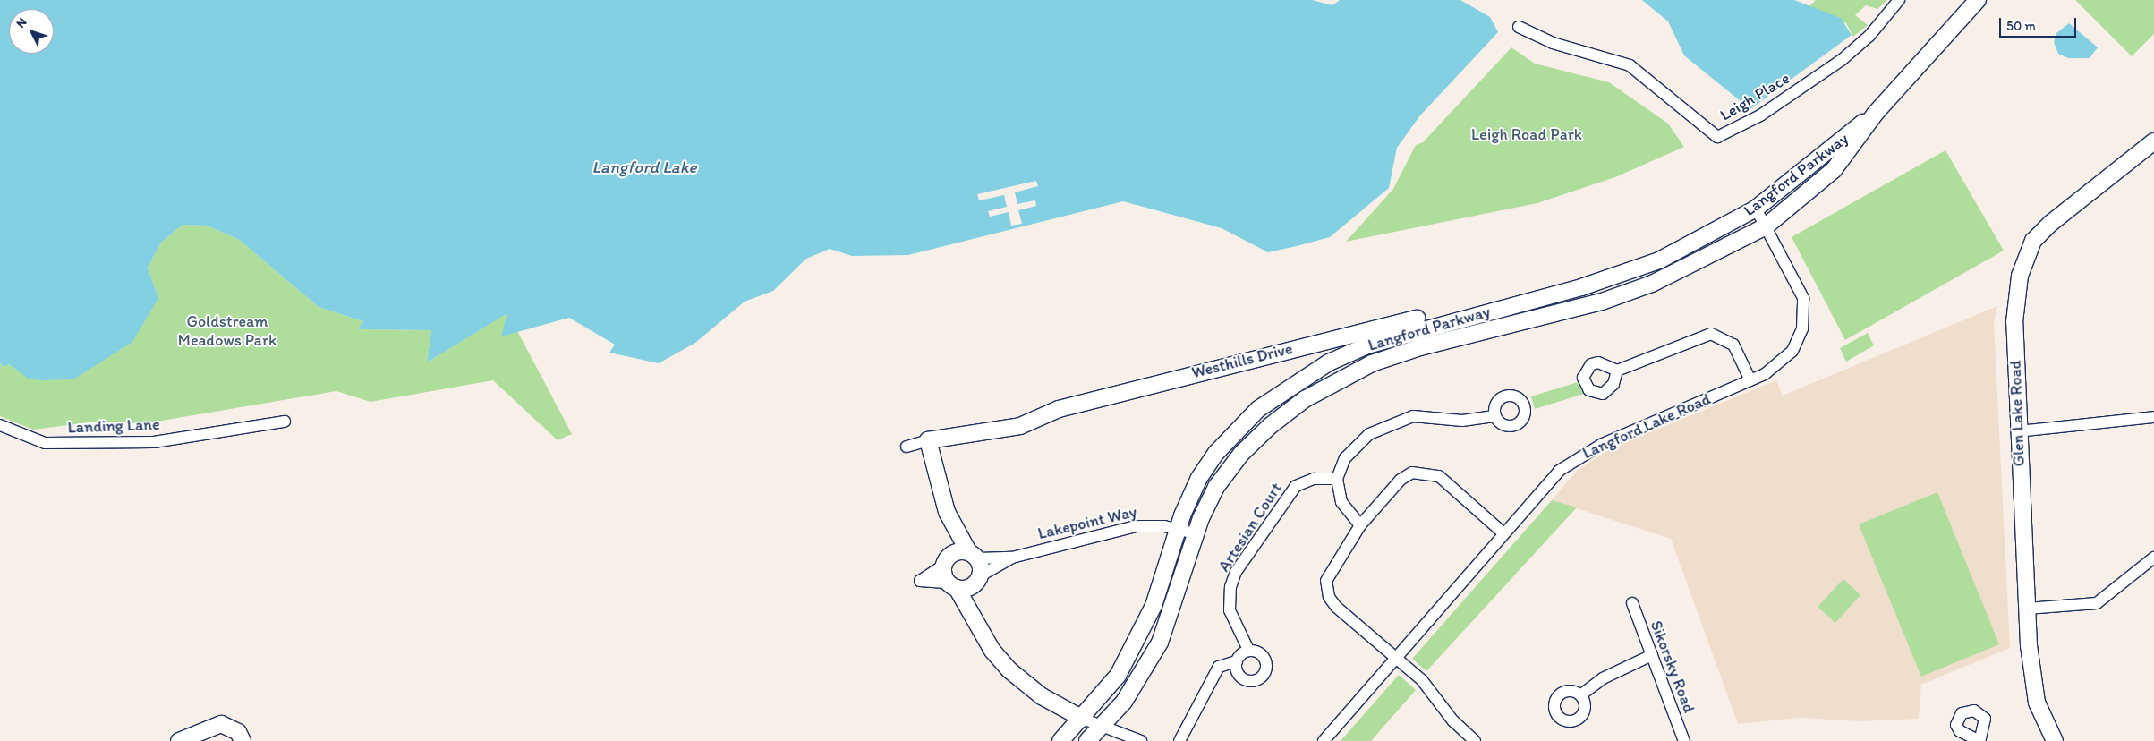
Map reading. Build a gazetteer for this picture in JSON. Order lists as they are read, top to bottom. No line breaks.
{"streets":{"main road":["Langford Parkway","Westhills Drive","Glen Lake Road"],"street":["Leigh Place","Landing Lane","Langford Lake Road","Lakepoint Way","Artesian Court","Sikorsky Road"]},"crossings":[["Langford Parkway","Westhills Drive"],["Langford Parkway","Langford Lake Road"],["Langford Parkway","Lakepoint Way"]],"water":["Langford Lake"],"parks":["Leigh Road Park","Goldstream Meadows Park"],"scale_bar":"50 m","north":"top left"}
